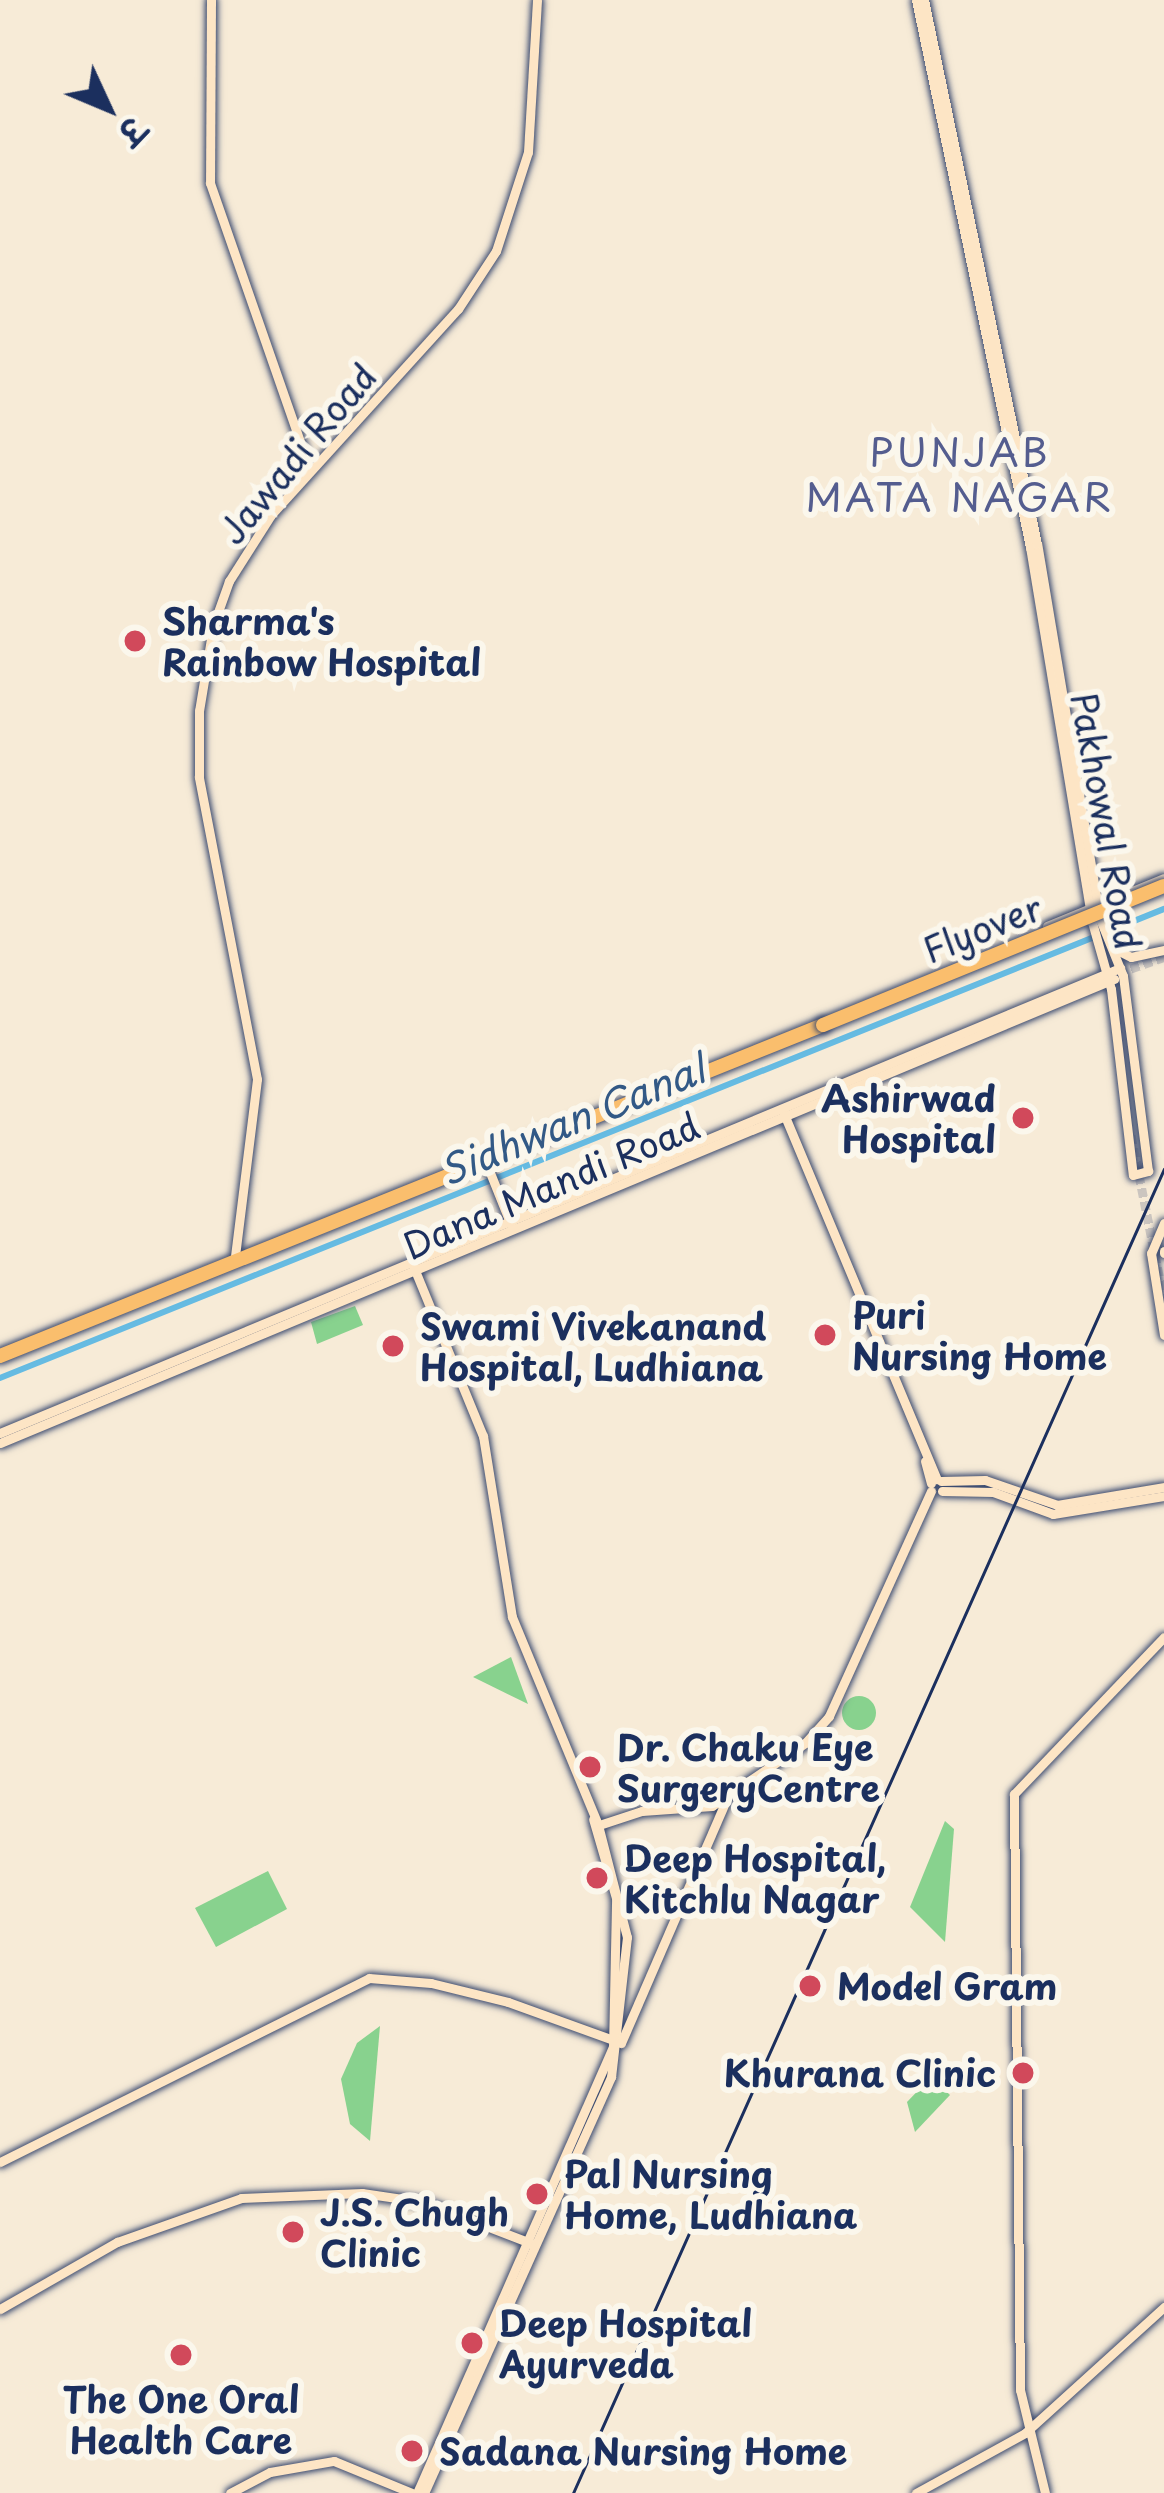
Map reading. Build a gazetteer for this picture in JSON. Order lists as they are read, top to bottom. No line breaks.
{"streets":{"highway":["Flyover"],"street":["Jawadi Road","Pakhowal Road","Dana Mandi Road"]},"crossings":[["Pakhowal Road","Dana Mandi Road"]],"districts":["PUNJAB MATA NAGAR"],"water":["Sidhwan Canal"],"places":["Sharma's Rainbow Hospital","Ashirwad Hospital","Puri Nursing Home","Swami Vivekanand Hospital, Ludhiana","Dr. Chaku Eye SurgeryCentre","Deep Hospital, Kitchlu Nagar","Model Gram","Khurana Clinic","Pal Nursing Home, Ludhiana","J.S. Chugh Clinic","Deep Hospital Ayurveda","The One Oral Health Care","Sadana Nursing Home"],"north":"bottom right"}
